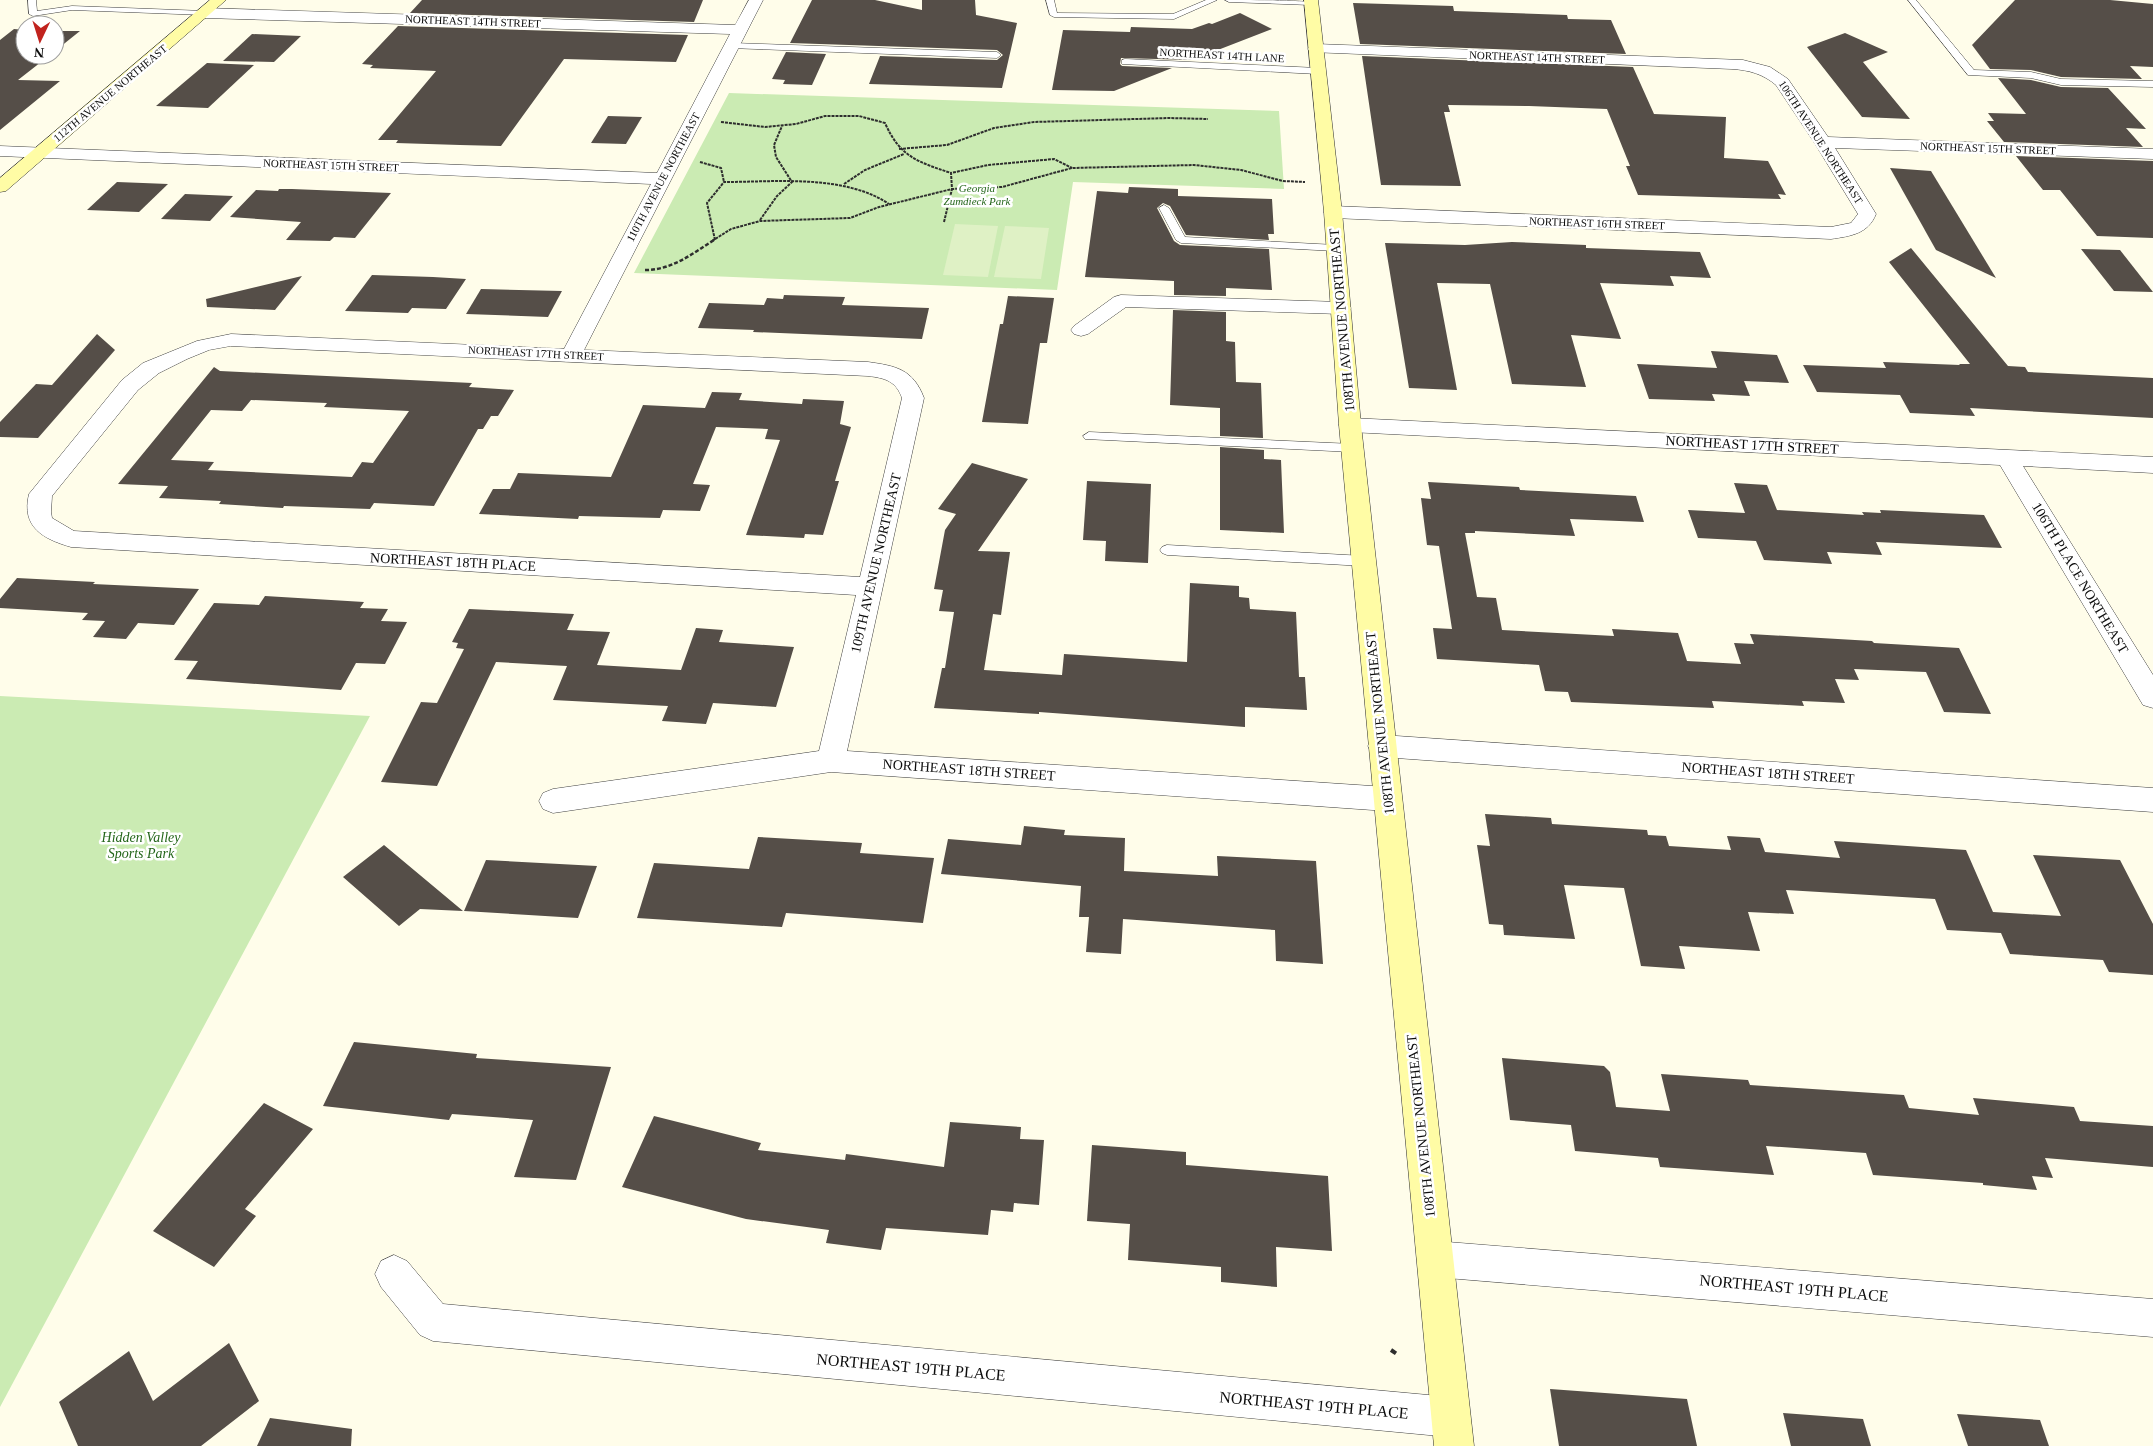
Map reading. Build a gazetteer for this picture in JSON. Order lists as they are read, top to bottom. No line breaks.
{"streets":{"main road":["112TH AVENUE NORTHEAST","108TH AVENUE NORTHEAST"],"street":["NORTHEAST 14TH STREET","106TH AVENUE NORTHEAST","NORTHEAST 15TH STREET","110TH AVENUE NORTHEAST","NORTHEAST 16TH STREET","NORTHEAST 17TH STREET","NORTHEAST 18TH PLACE","109TH AVENUE NORTHEAST","106TH PLACE NORTHEAST","NORTHEAST 18TH STREET","NORTHEAST 19TH PLACE"],"lane":["NORTHEAST 14TH LANE"]},"crossings":[["NORTHEAST 14TH STREET","NORTHEAST 14TH LANE"],["NORTHEAST 14TH STREET","112TH AVENUE NORTHEAST"],["NORTHEAST 14TH STREET","106TH AVENUE NORTHEAST"],["NORTHEAST 14TH STREET","110TH AVENUE NORTHEAST"],["NORTHEAST 14TH STREET","108TH AVENUE NORTHEAST"],["NORTHEAST 14TH LANE","108TH AVENUE NORTHEAST"],["112TH AVENUE NORTHEAST","NORTHEAST 15TH STREET"],["106TH AVENUE NORTHEAST","NORTHEAST 15TH STREET"],["106TH AVENUE NORTHEAST","NORTHEAST 16TH STREET"],["NORTHEAST 15TH STREET","110TH AVENUE NORTHEAST"],["110TH AVENUE NORTHEAST","NORTHEAST 17TH STREET"],["NORTHEAST 16TH STREET","108TH AVENUE NORTHEAST"],["108TH AVENUE NORTHEAST","NORTHEAST 17TH STREET"],["108TH AVENUE NORTHEAST","NORTHEAST 18TH STREET"],["108TH AVENUE NORTHEAST","NORTHEAST 19TH PLACE"],["NORTHEAST 17TH STREET","NORTHEAST 18TH PLACE"],["NORTHEAST 17TH STREET","109TH AVENUE NORTHEAST"],["NORTHEAST 17TH STREET","106TH PLACE NORTHEAST"],["NORTHEAST 18TH PLACE","109TH AVENUE NORTHEAST"],["109TH AVENUE NORTHEAST","NORTHEAST 18TH STREET"]],"parks":["Georgia Zumdieck Park","Hidden Valley Sports Park"],"north":"bottom"}
